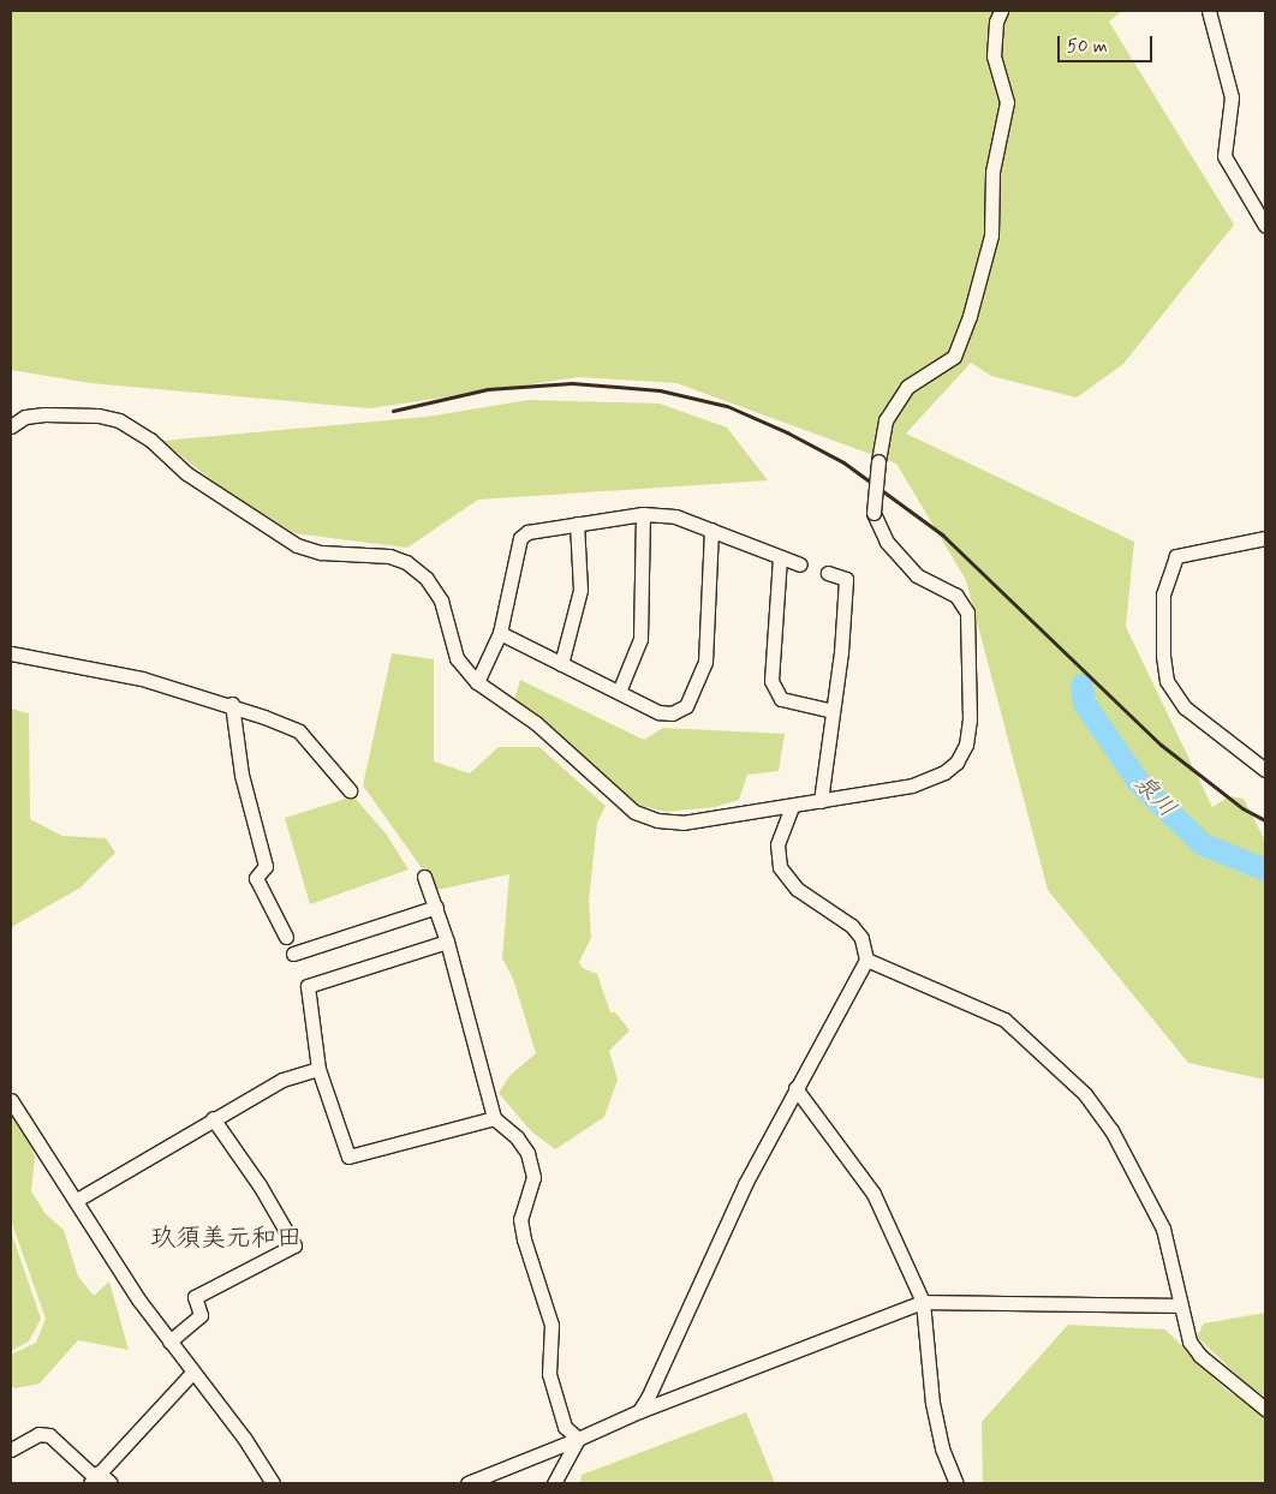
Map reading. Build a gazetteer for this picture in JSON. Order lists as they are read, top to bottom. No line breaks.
{"districts":["玖須美元和田"],"water":["泉川"],"scale_bar":"50 m"}
